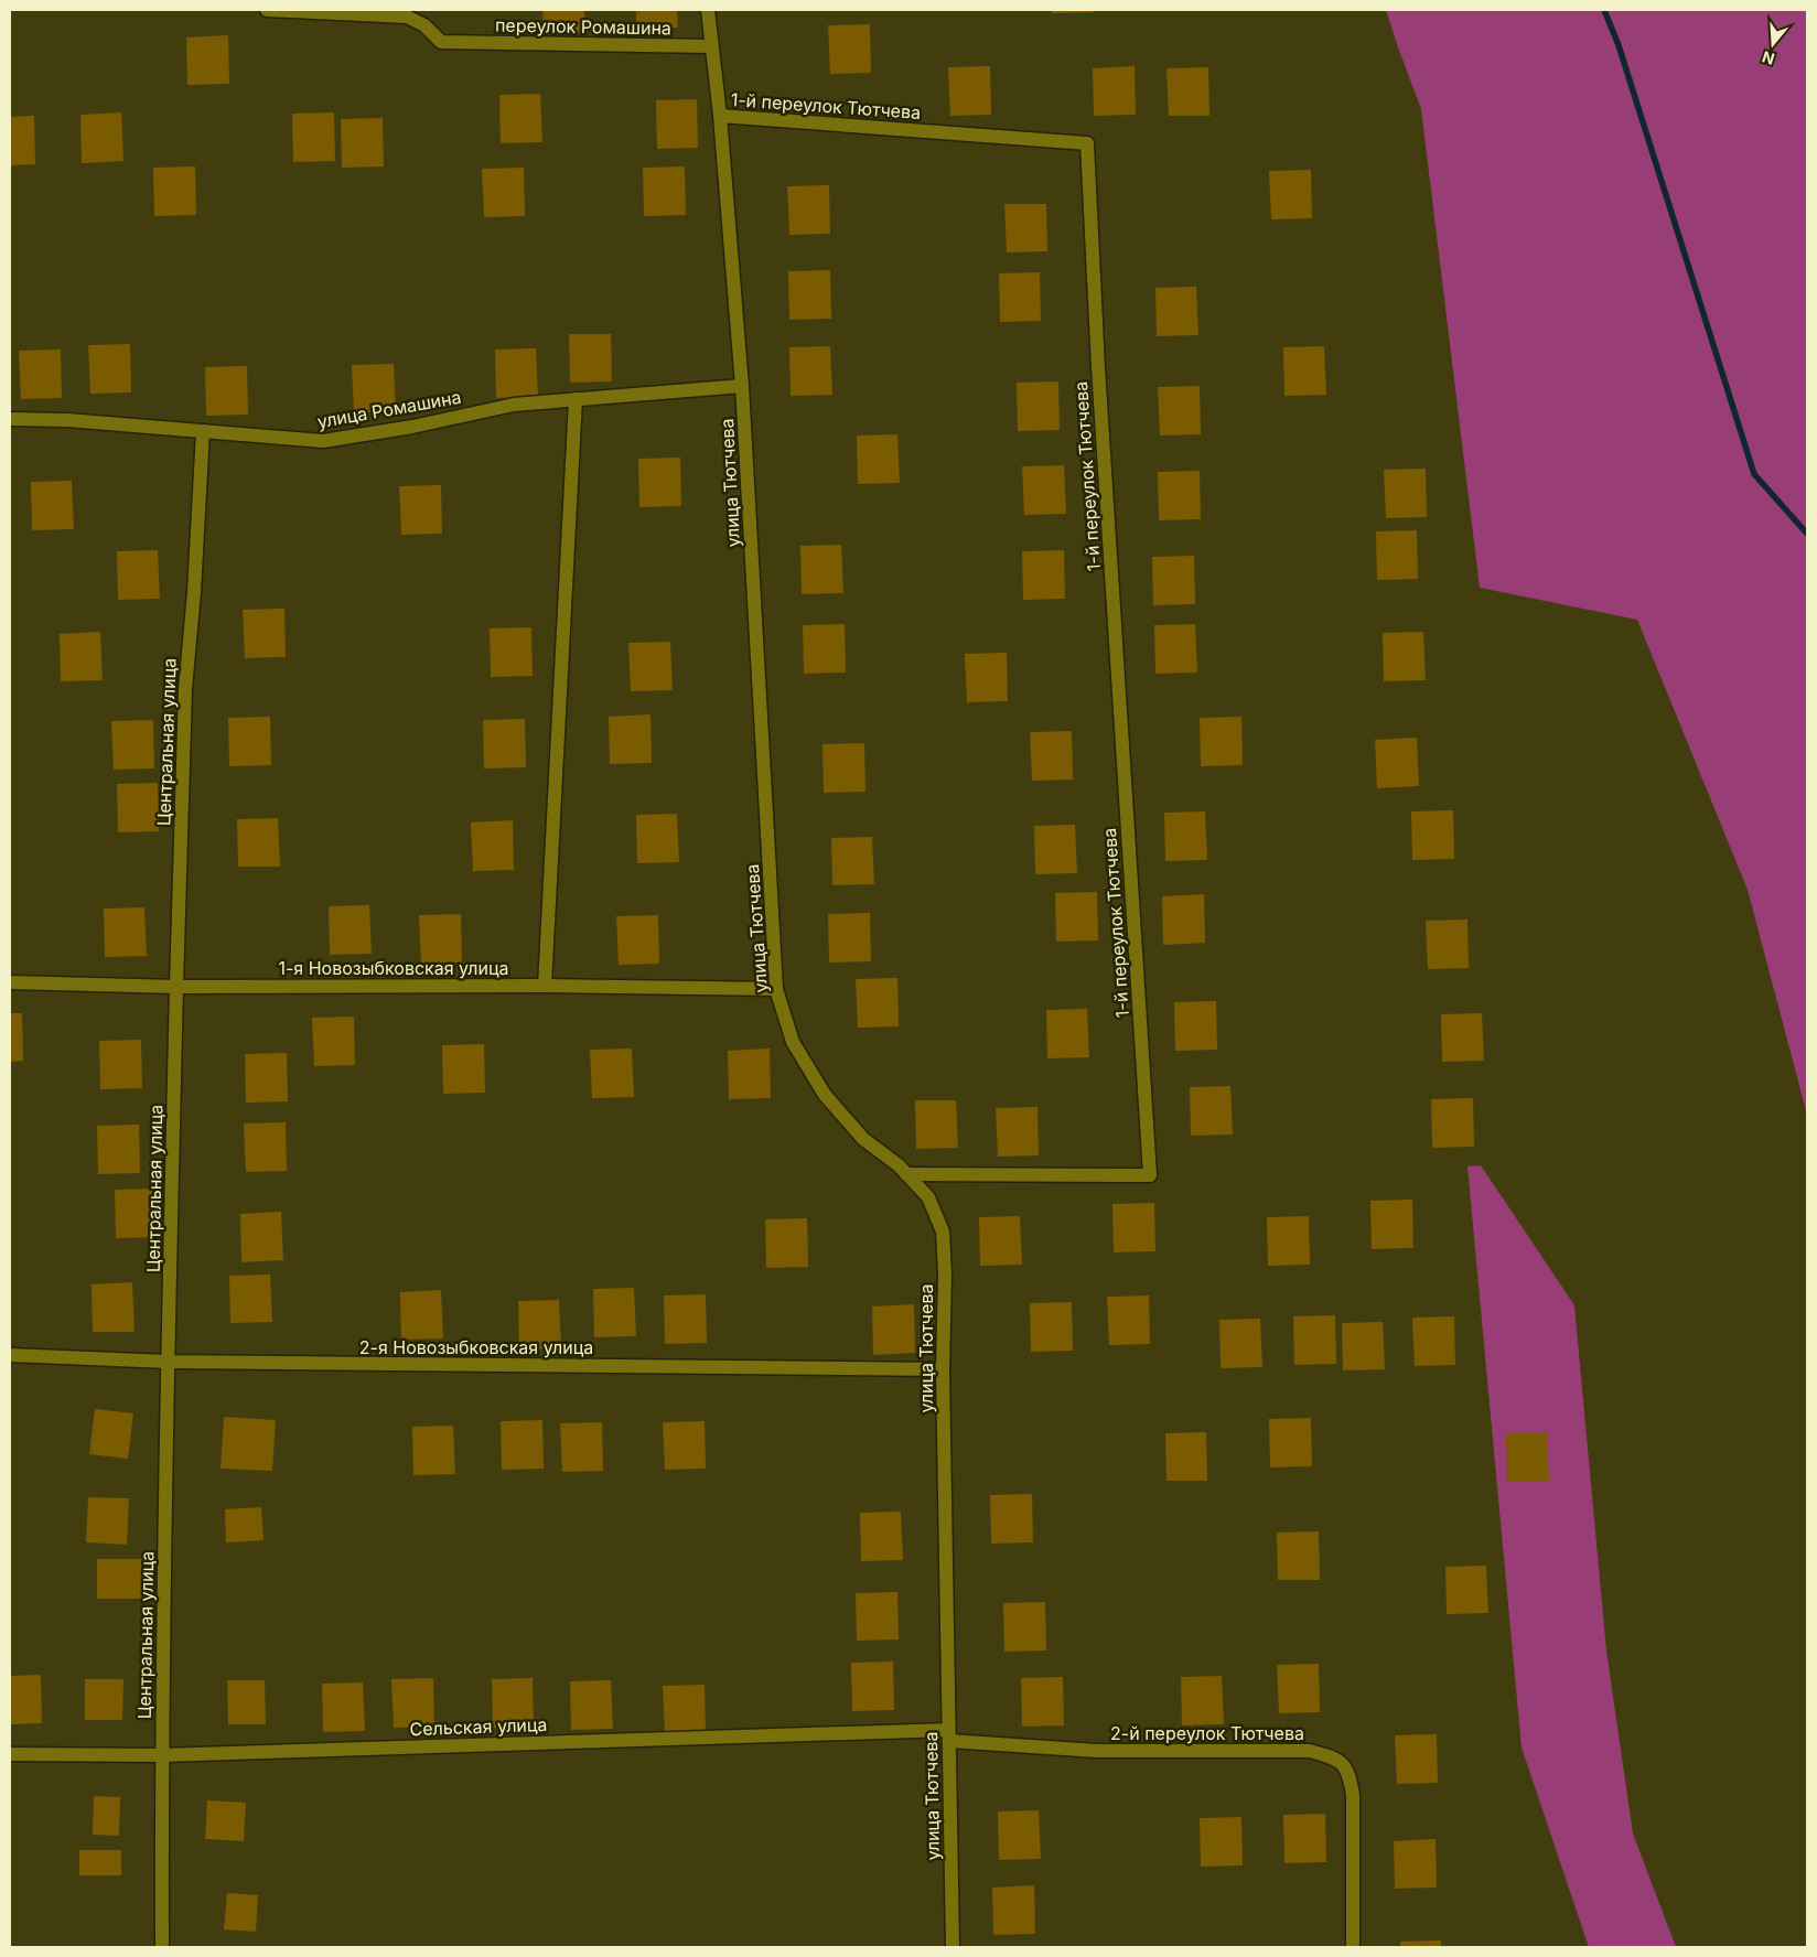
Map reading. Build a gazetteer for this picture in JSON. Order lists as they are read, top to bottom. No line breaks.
{"streets":{"street":["переулок Ромашина","1-й переулок Тютчева","улица Ромашина","улица Тютчева","Центральная улица","1-я Новозыбковская улица","2-я Новозыбковская улица","Сельская улица","2-й переулок Тютчева"]},"crossings":[["переулок Ромашина","улица Тютчева"],["1-й переулок Тютчева","улица Тютчева"],["улица Ромашина","улица Тютчева"],["улица Ромашина","Центральная улица"],["улица Тютчева","1-я Новозыбковская улица"],["улица Тютчева","2-я Новозыбковская улица"],["улица Тютчева","Сельская улица"],["улица Тютчева","2-й переулок Тютчева"],["Центральная улица","1-я Новозыбковская улица"],["Центральная улица","2-я Новозыбковская улица"],["Центральная улица","Сельская улица"],["Сельская улица","2-й переулок Тютчева"]],"north":"bottom"}
